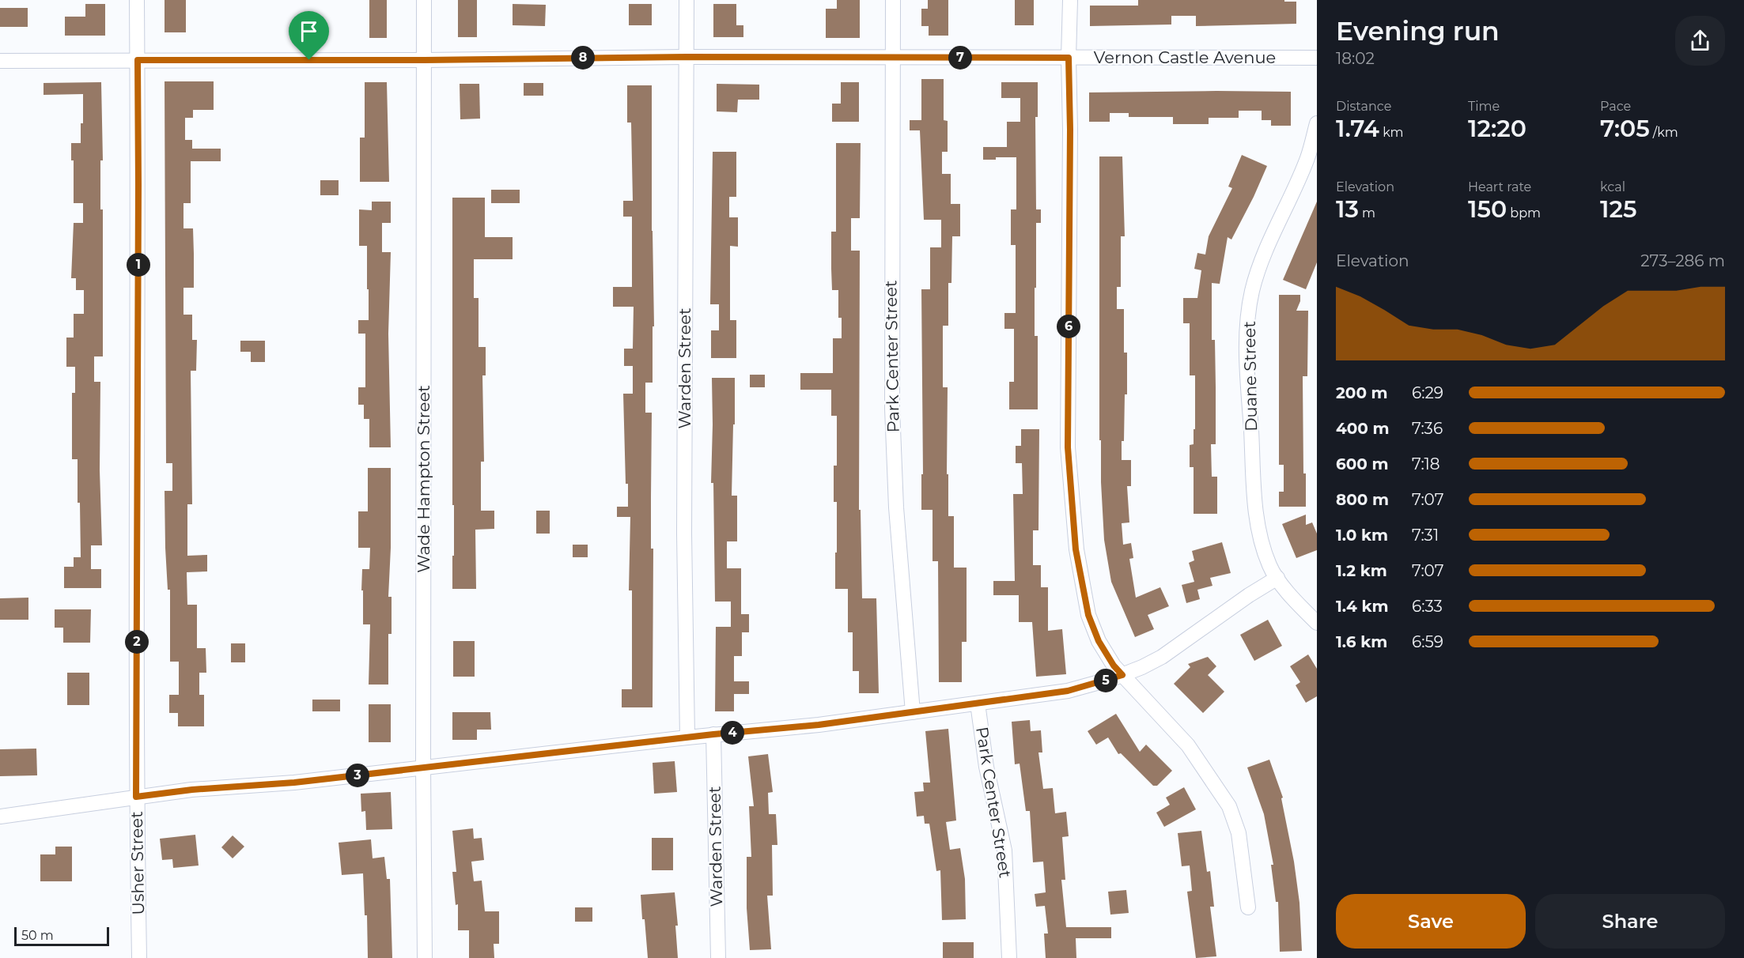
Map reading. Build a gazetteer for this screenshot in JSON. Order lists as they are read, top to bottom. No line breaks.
{"streets":{"street":["Vernon Castle Avenue","Park Center Street","Warden Street","Duane Street","Wade Hampton Street","Usher Street"]},"crossings":[["Vernon Castle Avenue","Park Center Street"],["Vernon Castle Avenue","Warden Street"],["Vernon Castle Avenue","Wade Hampton Street"],["Vernon Castle Avenue","Usher Street"]],"scale_bar":"50 m","page":{"heading":["Evening run","18:02"],"pins":["7","8","1","6","2","5","4","3"],"stats":[["Distance","1.74 km"],["Time","12:20"],["Pace","7:05 /km"],["Elevation","13 m"],["Heart rate","150 bpm"],["kcal","125"]],"chart":["Elevation","273–286 m"],"list":[{"name":"200 m","note":"6:29"},{"name":"400 m","note":"7:36"},{"name":"600 m","note":"7:18"},{"name":"800 m","note":"7:07"},{"name":"1.0 km","note":"7:31"},{"name":"1.2 km","note":"7:07"},{"name":"1.4 km","note":"6:33"},{"name":"1.6 km","note":"6:59"}],"buttons":["Save","Share"],"scale":"50 m"}}
